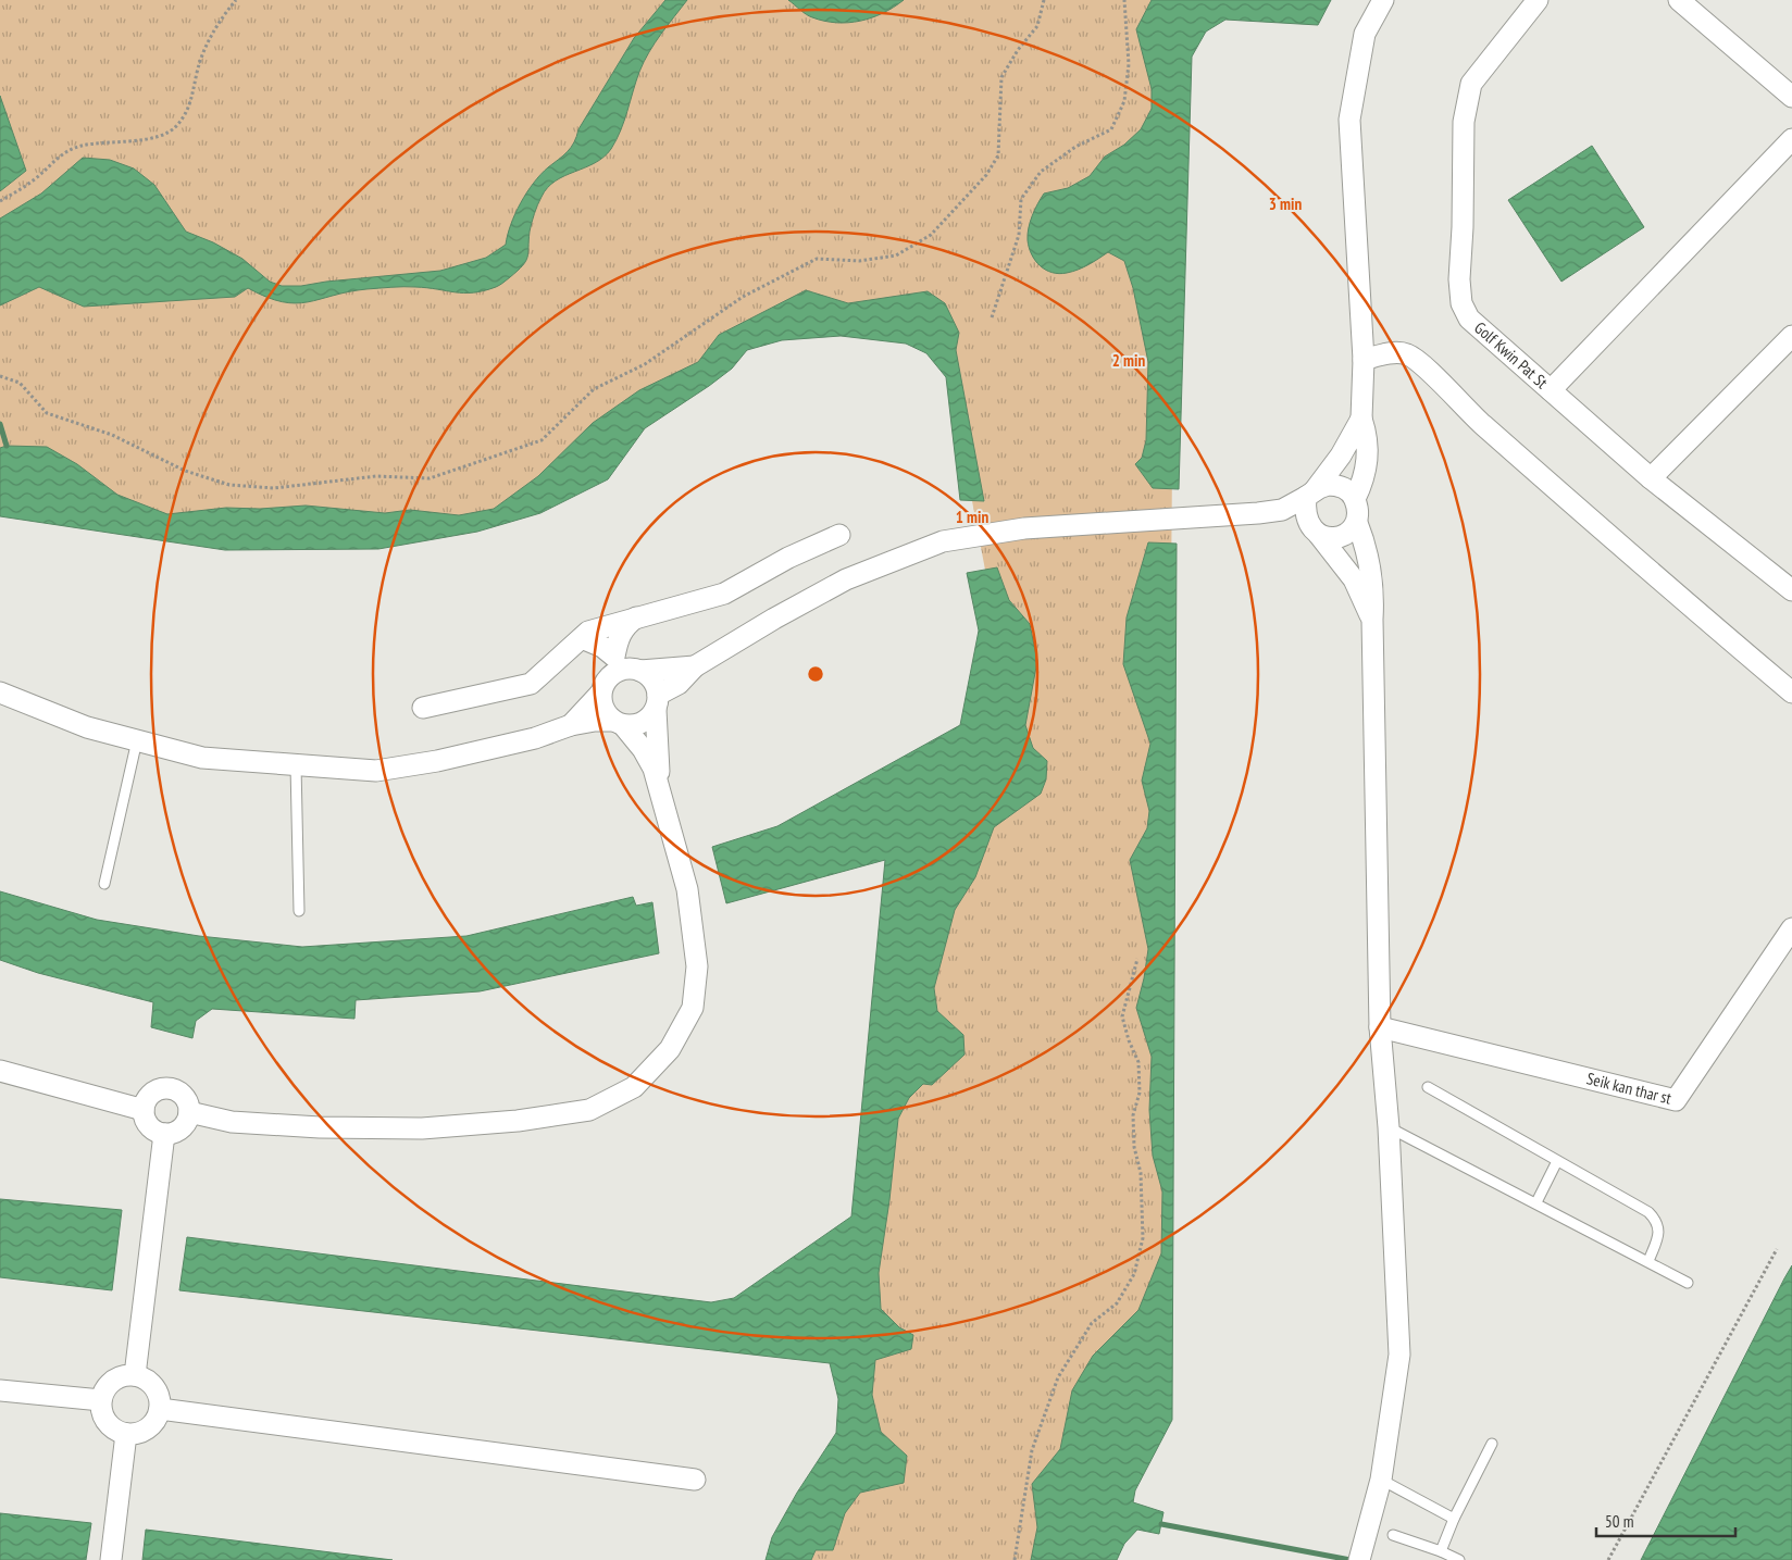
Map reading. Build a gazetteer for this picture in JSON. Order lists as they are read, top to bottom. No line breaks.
{"streets":{"street":["Golf Kwin Pat St","Seik kan thar st"]},"scale_bar":"50 m","rings":["3 min","2 min","1 min"]}
